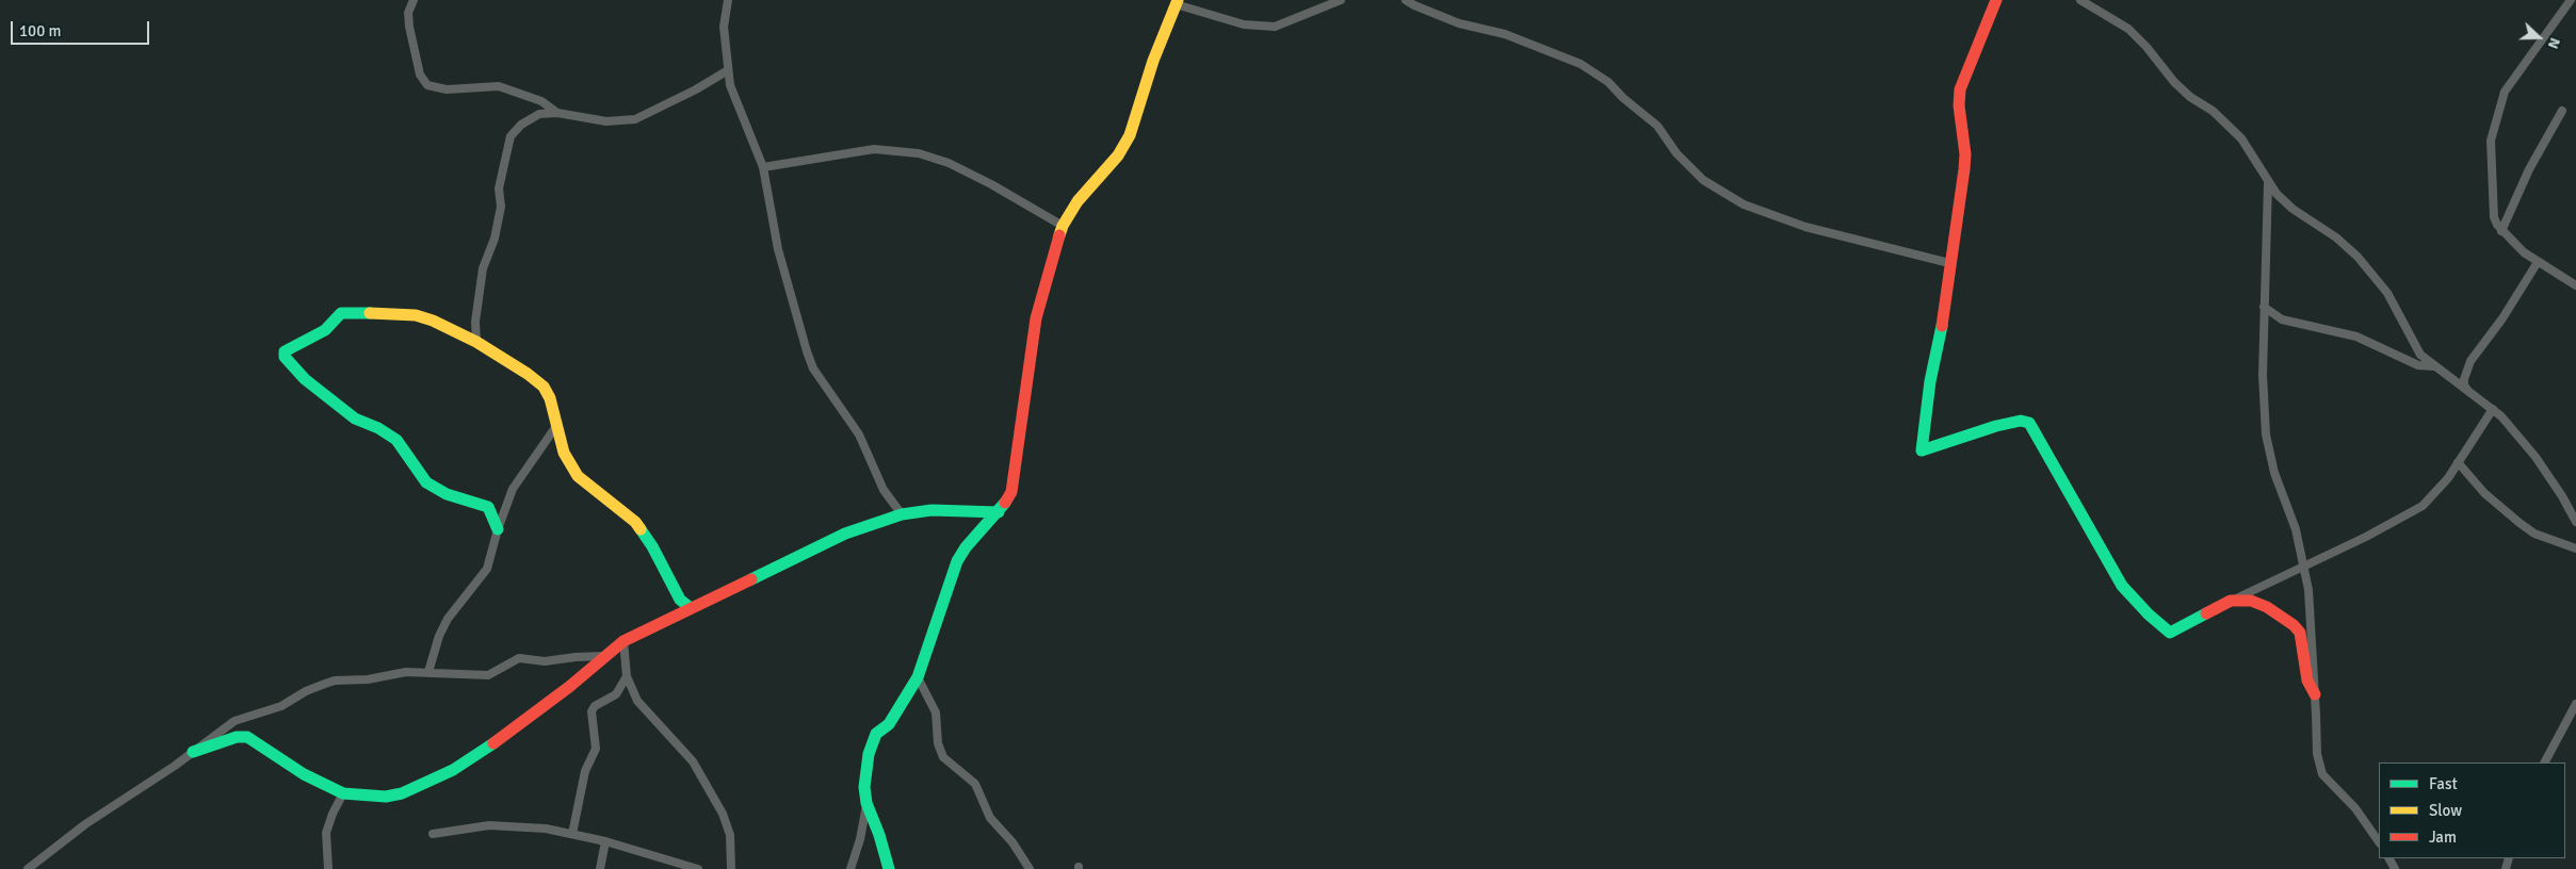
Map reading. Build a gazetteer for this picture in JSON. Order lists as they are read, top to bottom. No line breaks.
{"legend":["Fast","Slow","Jam"],"scale_bar":"100 m","north":"right"}
